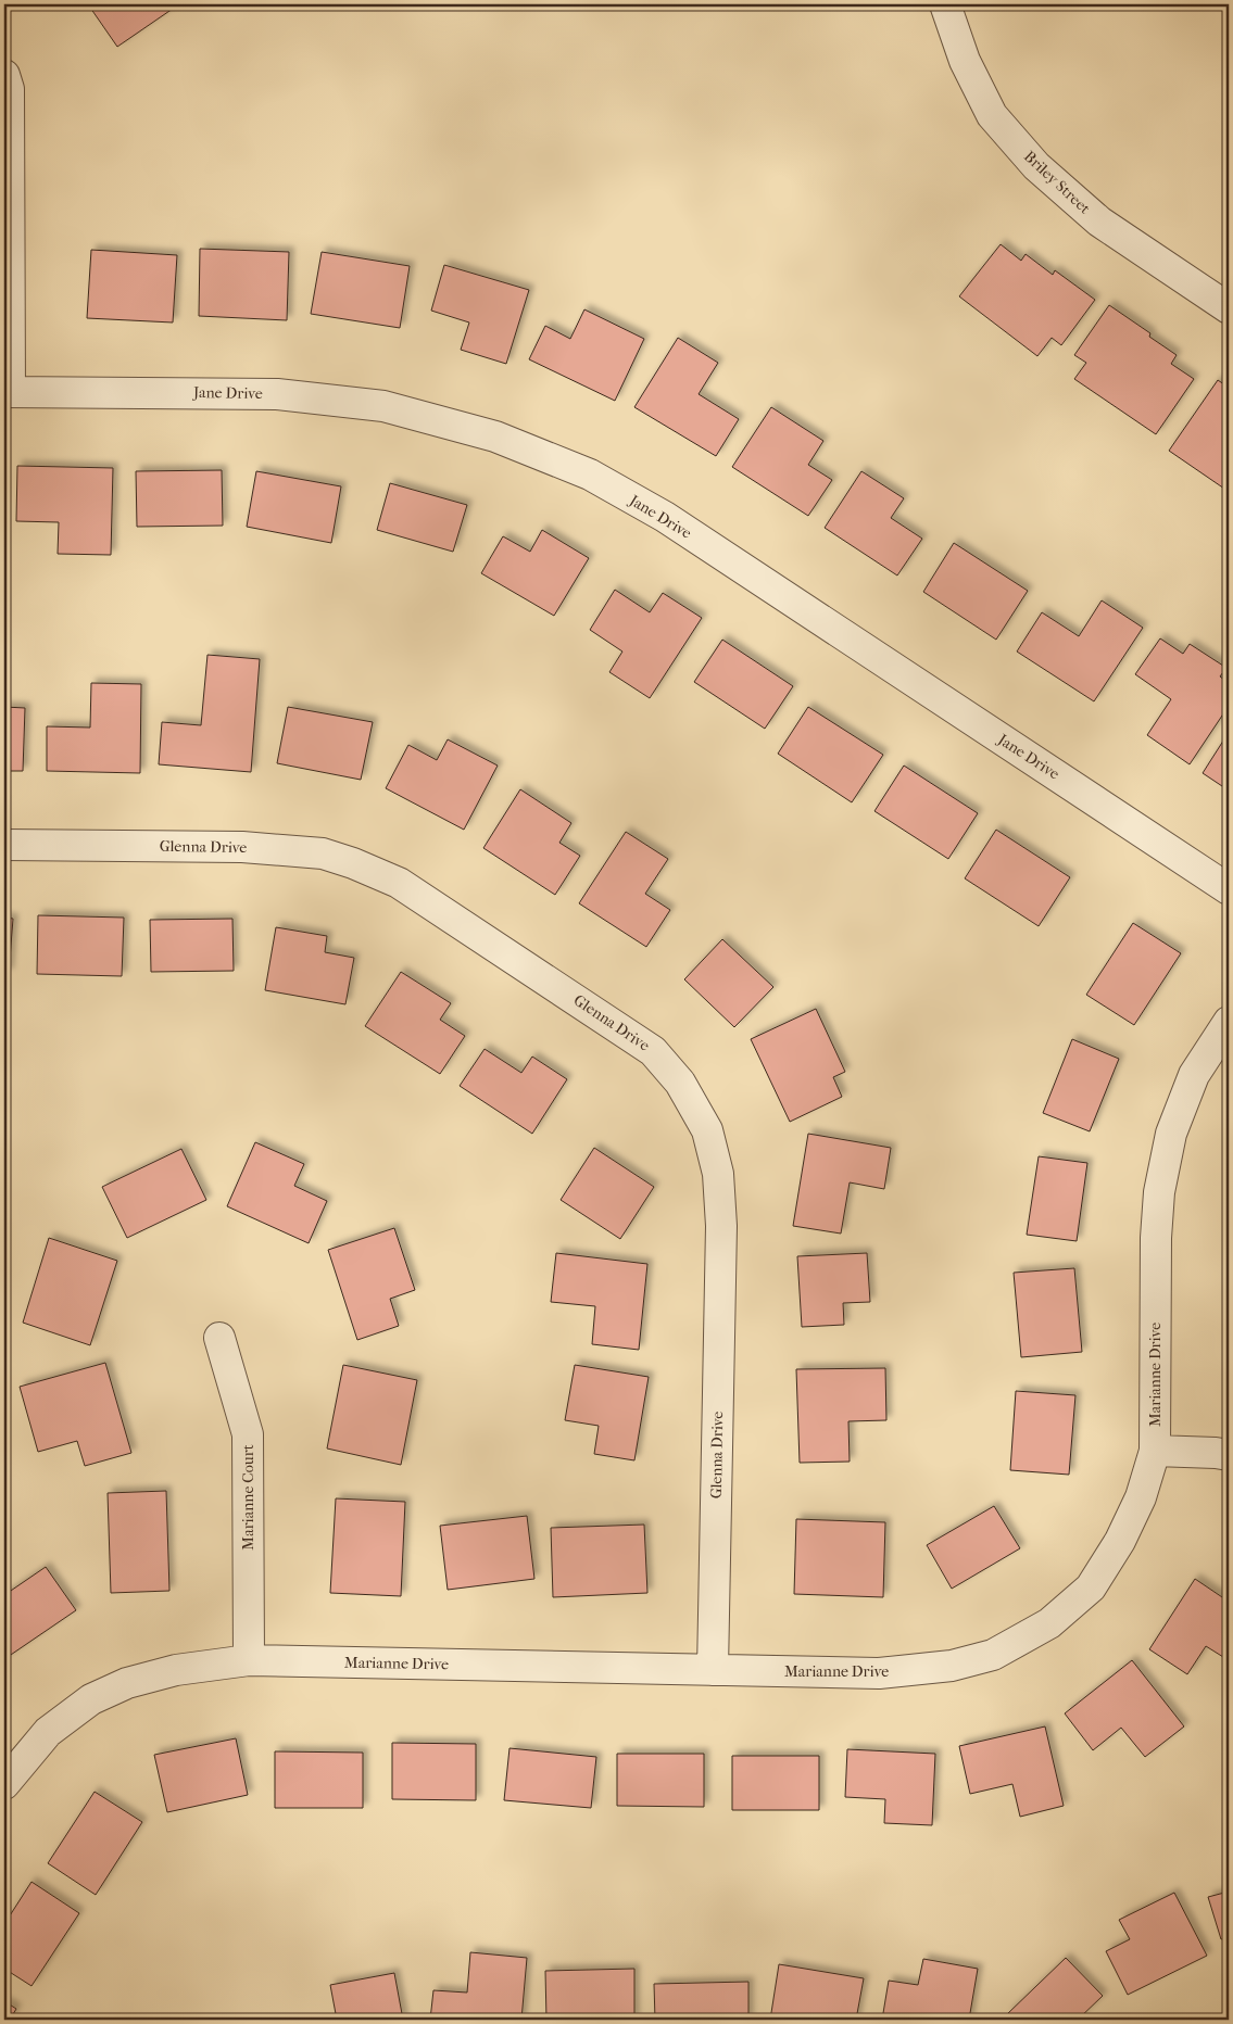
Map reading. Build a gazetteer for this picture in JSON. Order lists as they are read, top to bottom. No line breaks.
{"streets":{"street":["Briley Street","Jane Drive","Glenna Drive","Marianne Drive","Marianne Court"]},"crossings":[["Glenna Drive","Marianne Drive"],["Marianne Drive","Marianne Court"]]}
